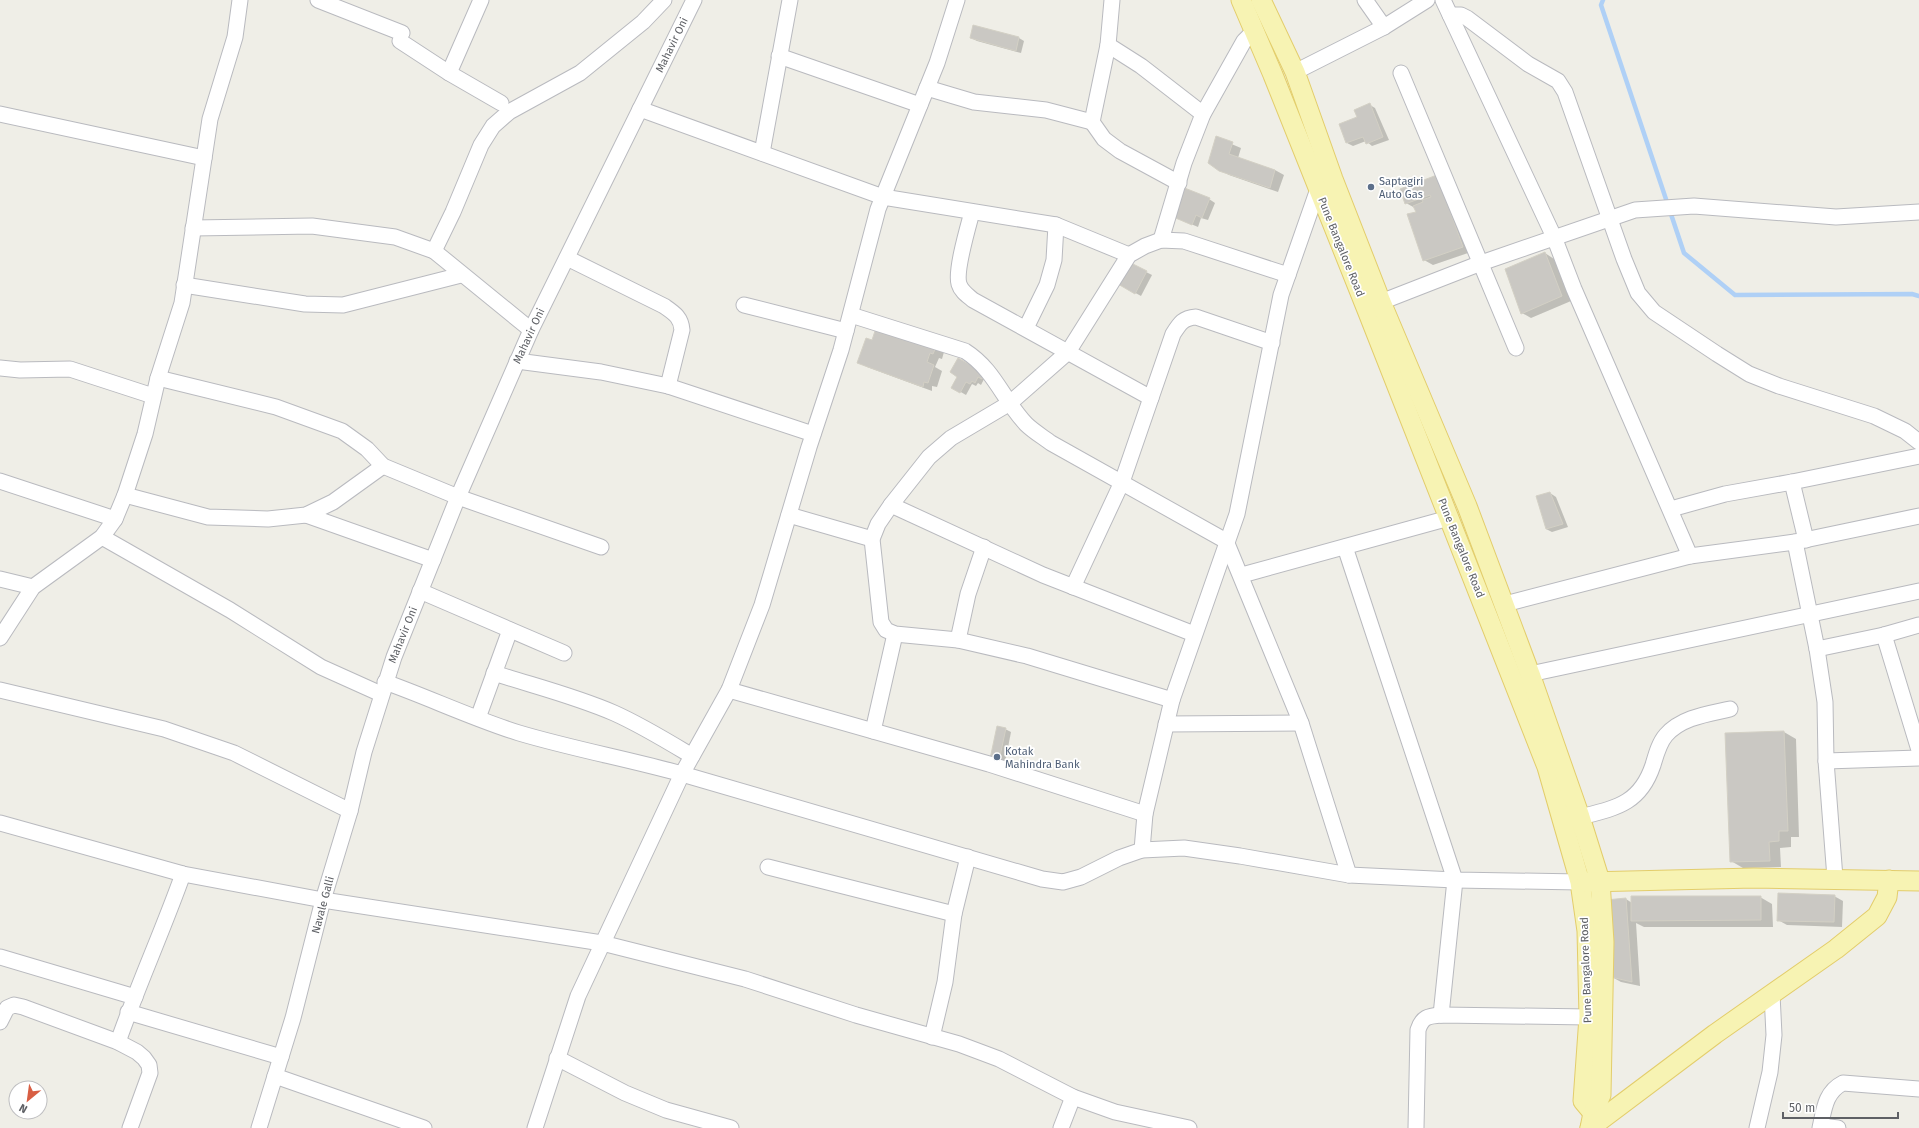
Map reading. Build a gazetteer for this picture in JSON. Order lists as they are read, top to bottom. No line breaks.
{"streets":{"main road":["Pune Bangalore Road"],"street":["Mahavir Oni","Navale Galli"]},"crossings":[["Mahavir Oni","Navale Galli"]],"places":["Saptagiri Auto Gas","Kotak Mahindra Bank"],"scale_bar":"50 m","north":"bottom left"}
